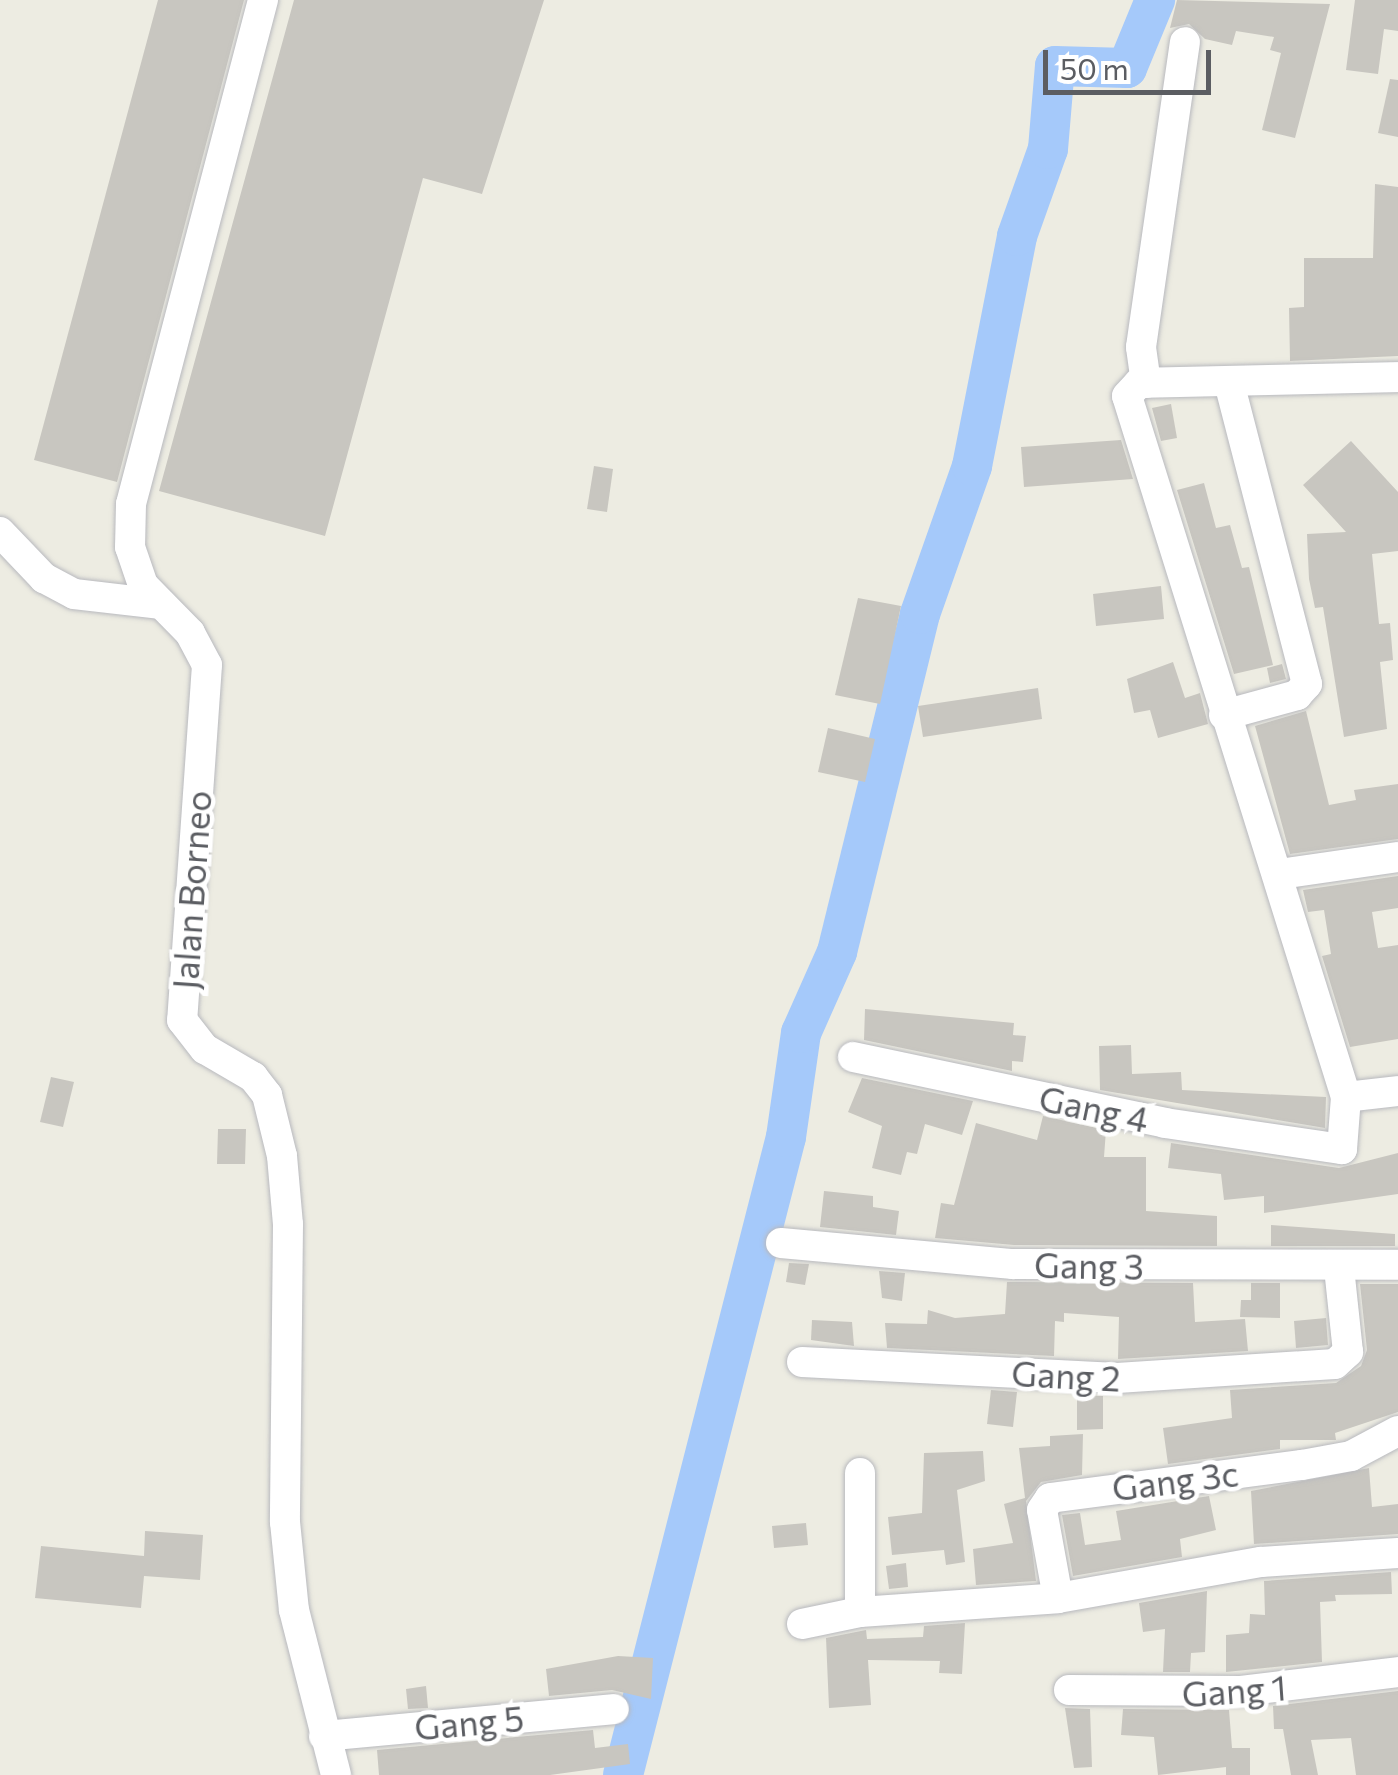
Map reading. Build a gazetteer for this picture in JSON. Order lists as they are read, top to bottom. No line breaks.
{"streets":{"street":["Jalan Borneo","Gang 4","Gang 3","Gang 2","Gang 3c","Gang 1","Gang 5"]},"crossings":[["Jalan Borneo","Gang 5"],["Gang 3","Gang 2"]],"scale_bar":"50 m"}
